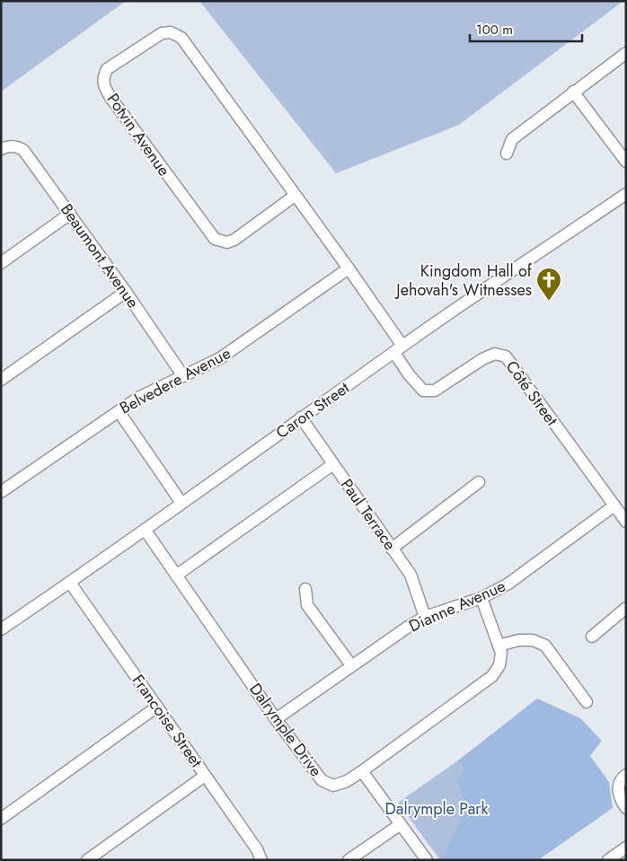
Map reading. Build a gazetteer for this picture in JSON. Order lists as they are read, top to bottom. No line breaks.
{"streets":{"street":["Potvin Avenue","Beaumont Avenue","Belvedere Avenue","Côté Street","Caron Street","Paul Terrace","Dianne Avenue","Francoise Street","Dalrymple Drive"]},"crossings":[["Potvin Avenue","Belvedere Avenue"],["Potvin Avenue","Côté Street"],["Potvin Avenue","Caron Street"],["Beaumont Avenue","Belvedere Avenue"],["Côté Street","Caron Street"],["Côté Street","Dianne Avenue"],["Caron Street","Paul Terrace"],["Caron Street","Francoise Street"],["Caron Street","Dalrymple Drive"],["Paul Terrace","Dianne Avenue"],["Dianne Avenue","Dalrymple Drive"]],"parks":["Dalrymple Park"],"places":{"church":["Kingdom Hall of Jehovah's Witnesses"]},"scale_bar":"100 m"}
